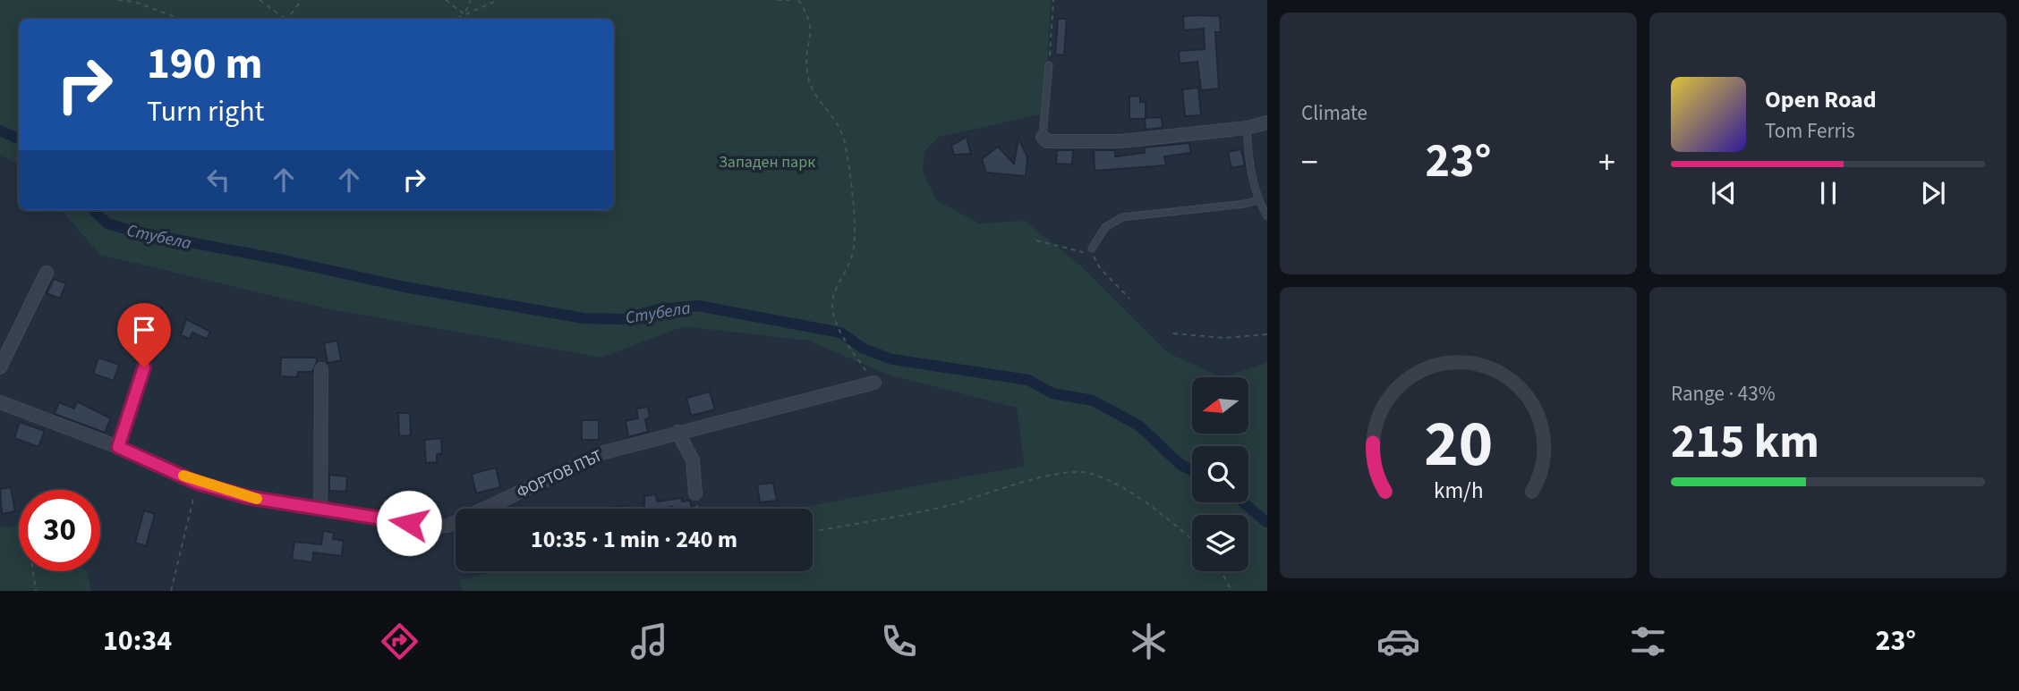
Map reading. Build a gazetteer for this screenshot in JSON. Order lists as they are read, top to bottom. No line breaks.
{"streets":{"street":["ФОРТОВ ПЪТ"]},"water":["Стубела"],"parks":["Западен парк"],"north":"left","page":{"tile":["Climate",["Range · 43%","215 km"]],"turn":["190 m","Turn right"],"song":["Open Road","Tom Ferris"],"heat":["−","23°","+"],"limit":"30","trip":"10:35 · 1 min · 240 m","tabs":["10:34","23°"],"gauge":["20","km/h"]}}
